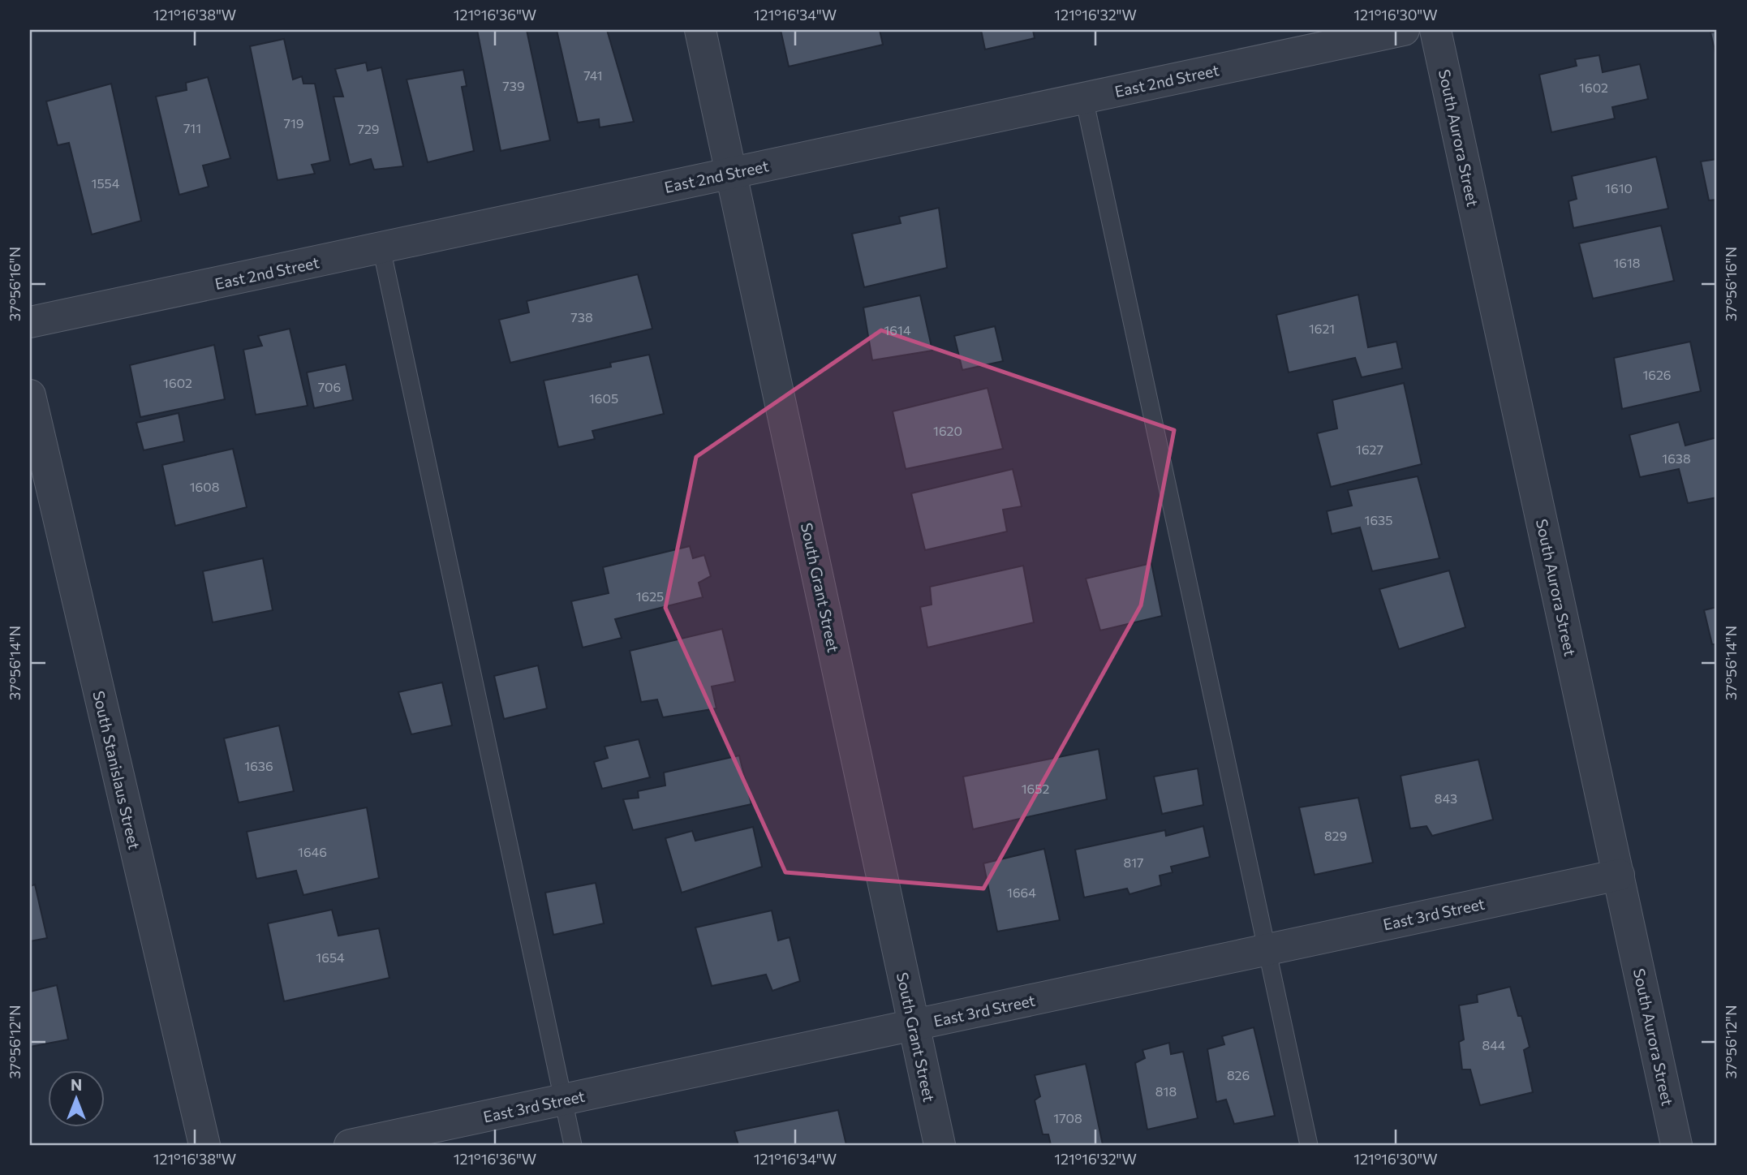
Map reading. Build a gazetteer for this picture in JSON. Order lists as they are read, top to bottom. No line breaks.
{"streets":{"street":["East 2nd Street","South Aurora Street","South Grant Street","South Stanislaus Street","East 3rd Street"]},"crossings":[["East 2nd Street","South Grant Street"],["South Aurora Street","East 3rd Street"],["South Grant Street","East 3rd Street"]],"house_numbers":["741","739","1602","719","711","729","1554","1610","1618","738","1621","1614","1626","1602","706","1605","1620","1627","1638","1608","1635","1625","1636","1652","843","829","1646","817","1664","1654","844","826","818","1708"],"north":"top","coordinates":["121°16'38\"W","121°16'36\"W","121°16'34\"W","121°16'32\"W","121°16'30\"W","37°56'16\"N","37°56'14\"N","37°56'12\"N"]}
